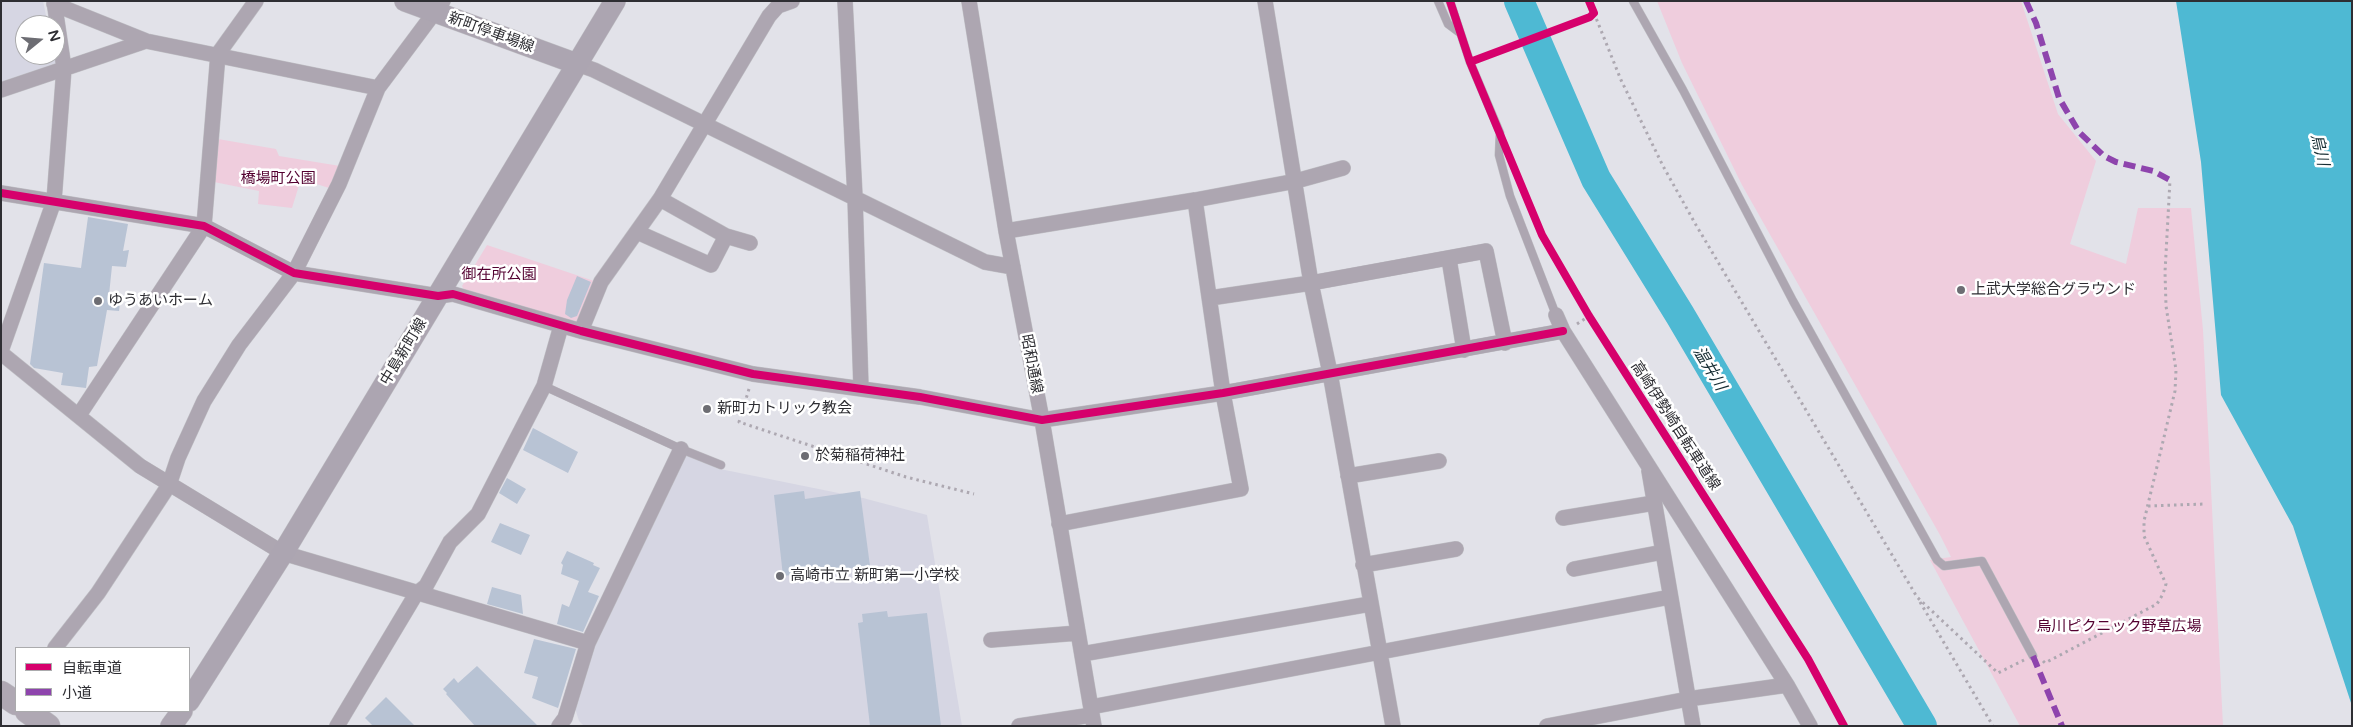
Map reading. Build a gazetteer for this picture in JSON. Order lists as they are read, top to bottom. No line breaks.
{"streets":{"main road":["新町停車場線","中島新町線"],"street":["昭和通線"],"cycle path":["高崎伊勢崎自転車道線"]},"crossings":[["新町停車場線","中島新町線"]],"water":["烏川","温井川"],"parks":["橋場町公園","御在所公園","烏川ピクニック野草広場"],"places":["上武大学総合グラウンド","ゆうあいホーム","新町カトリック教会","於菊稲荷神社","高崎市立 新町第一小学校"],"legend":["自転車道","小道"],"north":"right"}
